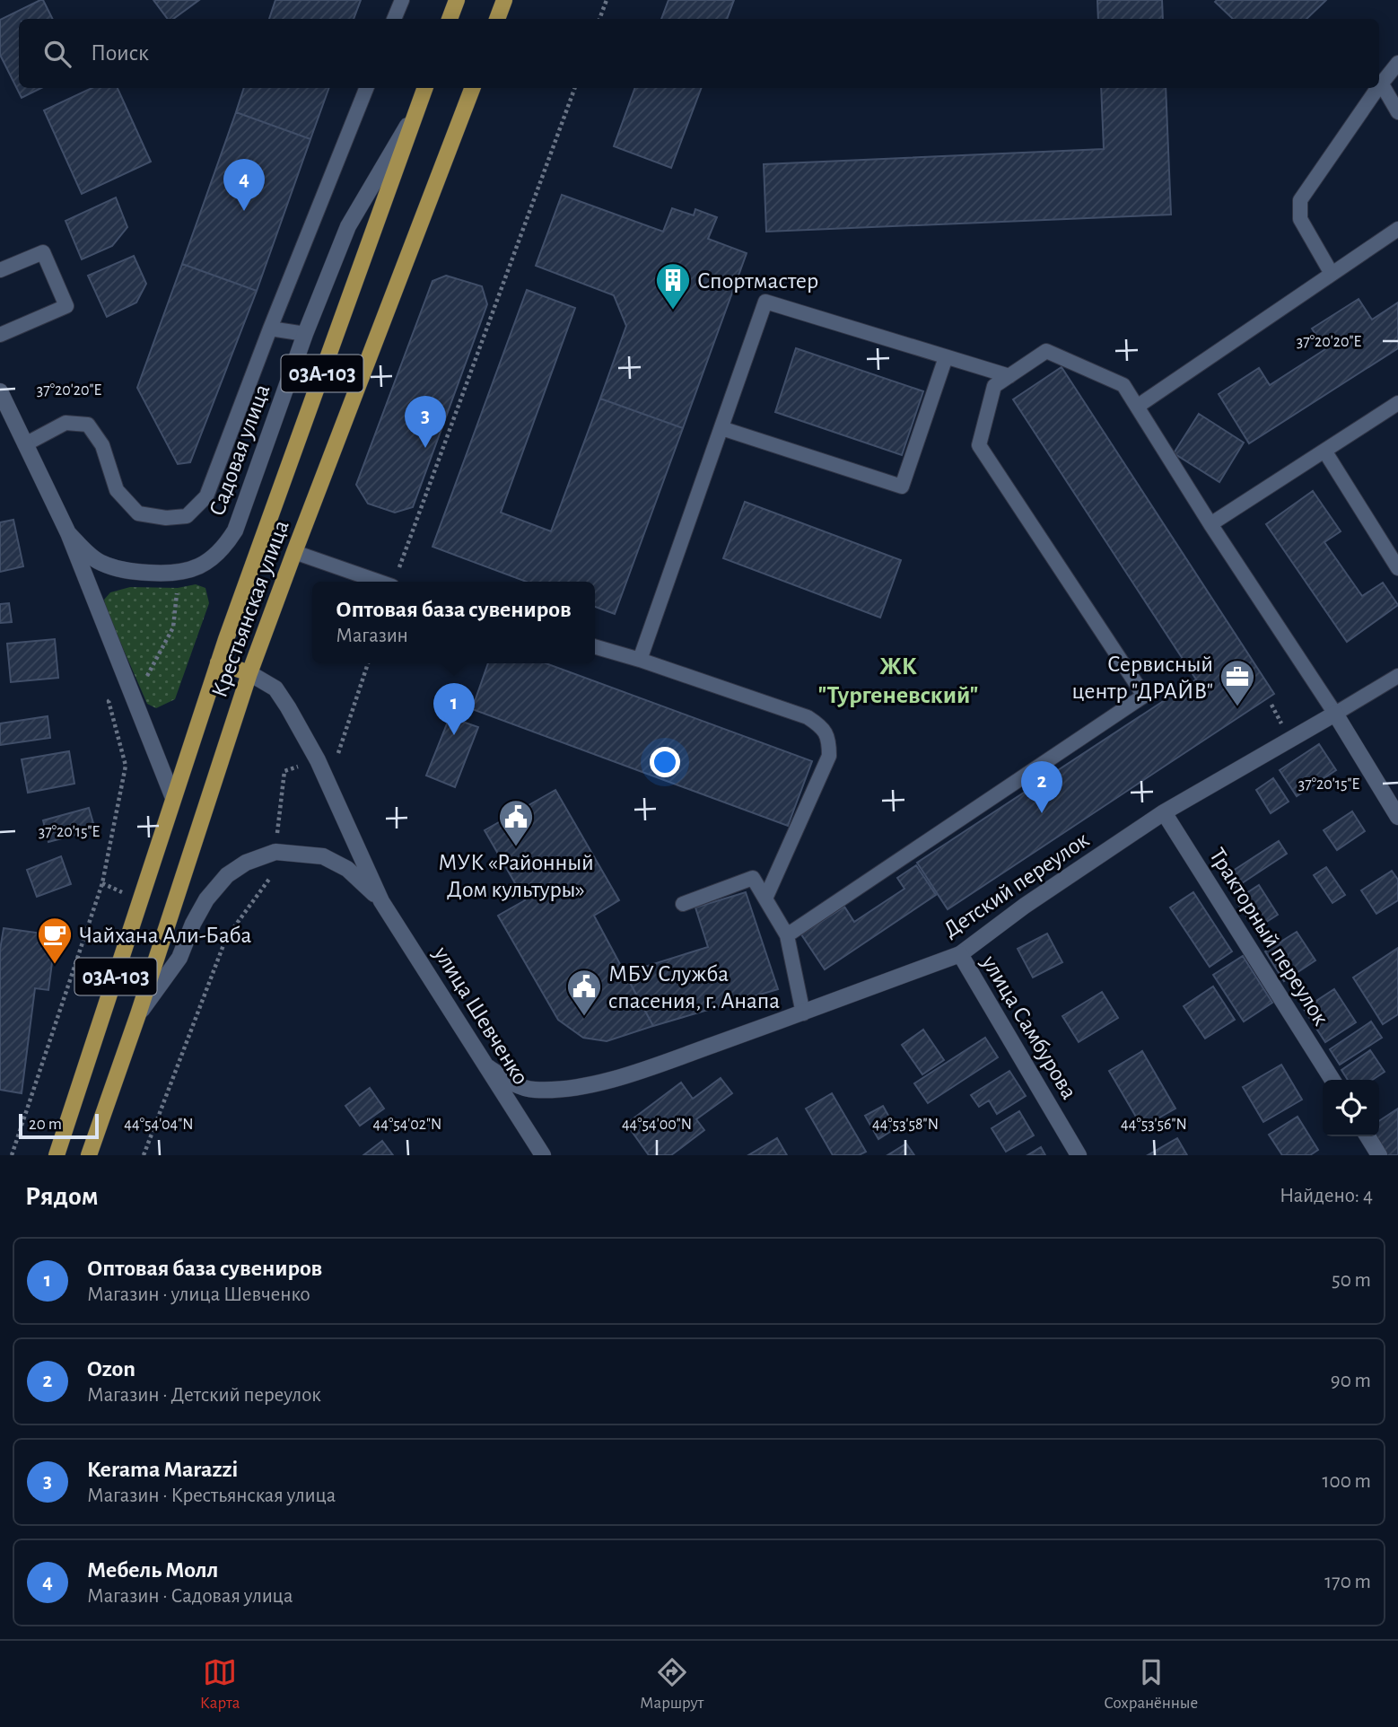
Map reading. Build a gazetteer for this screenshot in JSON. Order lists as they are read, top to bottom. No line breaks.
{"streets":{"main road":["03А-103","Крестьянская улица"],"street":["Садовая улица","Детский переулок","Тракторный переулок","улица Шевченко","улица Самбурова"]},"crossings":[["Садовая улица","Крестьянская улица"],["Крестьянская улица","улица Шевченко"],["Детский переулок","Тракторный переулок"],["Детский переулок","улица Шевченко"],["Детский переулок","улица Самбурова"]],"districts":["ЖК \"Тургеневский\""],"places":{"building":["Спортмастер"],"office":["Сервисный центр \"ДРАЙВ\""],"public building":["МУК «Районный Дом культуры»","МБУ Служба спасения, г. Анапа"],"cafe":["Чайхана Али-Баба"]},"scale_bar":"20 m","page":{"search":"Поиск","pins":["4","3","1","2"],"popup":["Оптовая база сувениров","Магазин"],"scale":"20 m","heading":["Рядом","Найдено: 4"],"list":[{"mark":"1","name":"Оптовая база сувениров","note":"Магазин · улица Шевченко","value":"50 m"},{"mark":"2","name":"Ozon","note":"Магазин · Детский переулок","value":"90 m"},{"mark":"3","name":"Kerama Marazzi","note":"Магазин · Крестьянская улица","value":"100 m"},{"mark":"4","name":"Мебель Молл","note":"Магазин · Садовая улица","value":"170 m"}],"nav":["Карта","Маршрут","Сохранённые"]},"coordinates":["37°20'20\"E","37°20'15\"E","44°54'04\"N","44°54'02\"N","44°54'00\"N","44°53'58\"N","44°53'56\"N"]}
